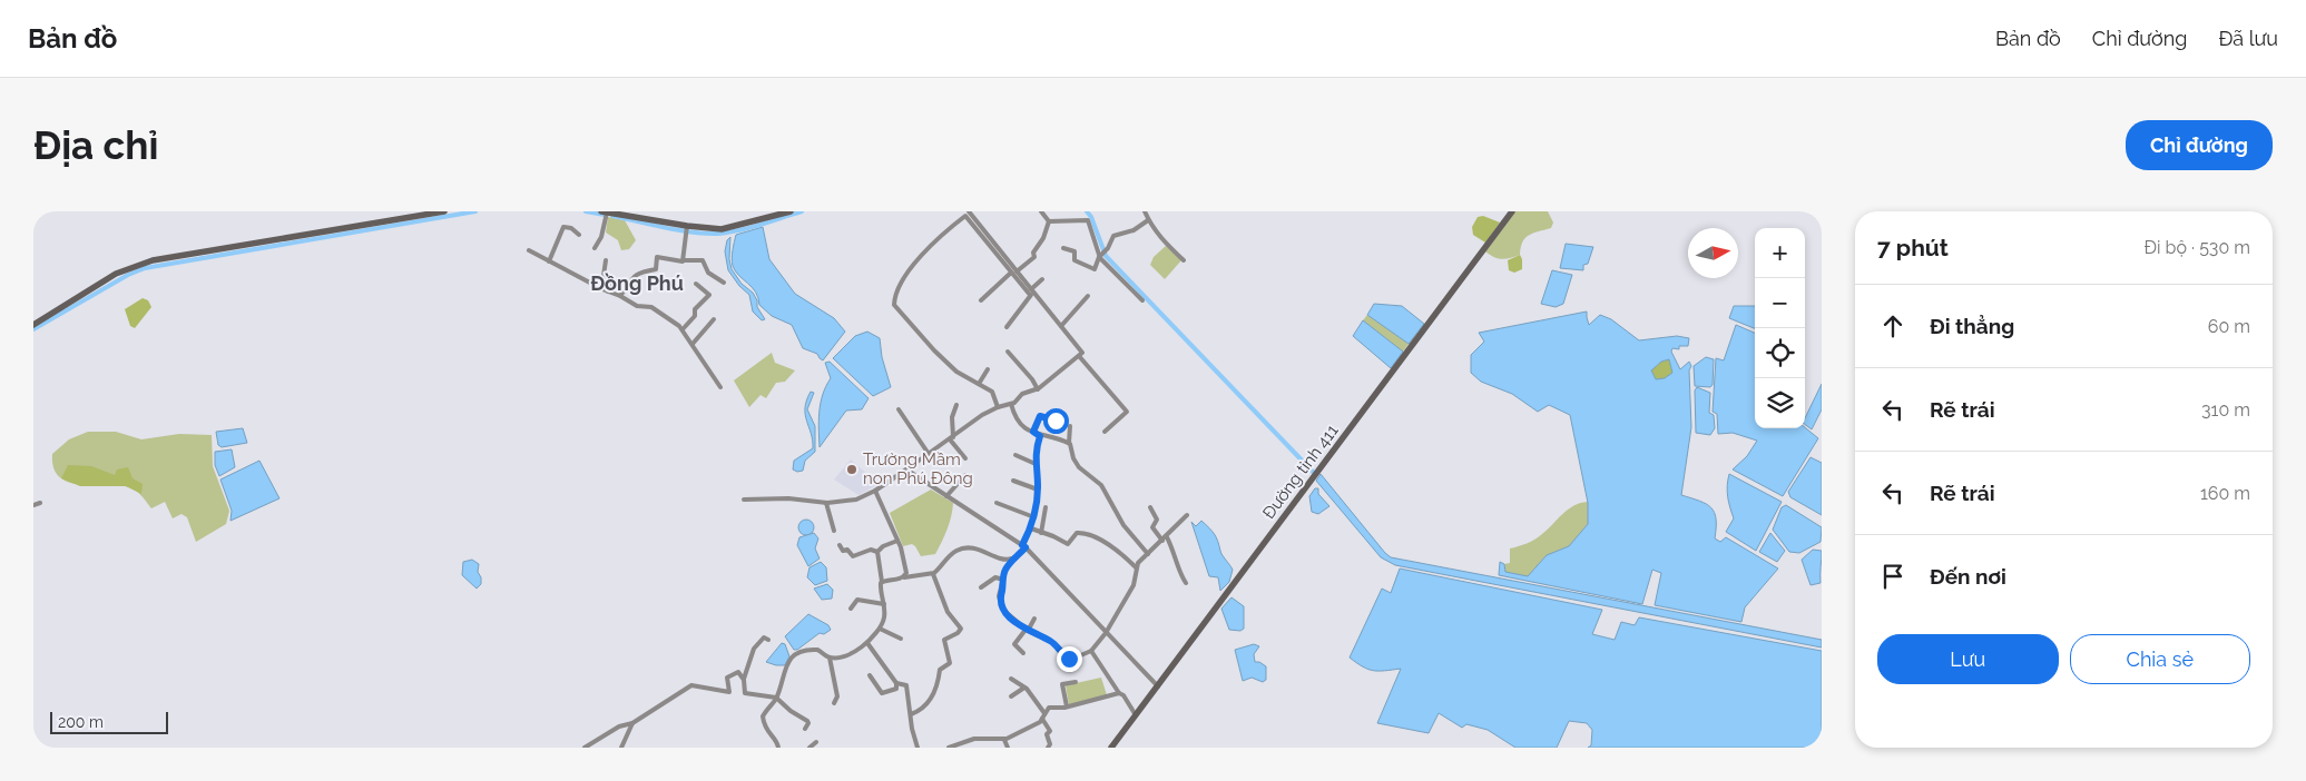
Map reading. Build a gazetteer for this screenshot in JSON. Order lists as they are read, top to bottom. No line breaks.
{"streets":{"main road":["Đường tỉnh 411"]},"districts":["Đồng Phú"],"places":["Trường Mầm non Phú Đông"],"scale_bar":"200 m","north":"right","page":{"header":"Bản đồ","nav":["Bản đồ","Chỉ đường","Đã lưu"],"buttons":["Chỉ đường",["Lưu","Chia sẻ"]],"title":"Địa chỉ","heading":["7 phút","Đi bộ · 530 m"],"map_buttons":["+","−"],"list":[["Đi thẳng","60 m"],["Rẽ trái","310 m"],["Rẽ trái","160 m"],"Đến nơi"],"scale":"200 m"}}
